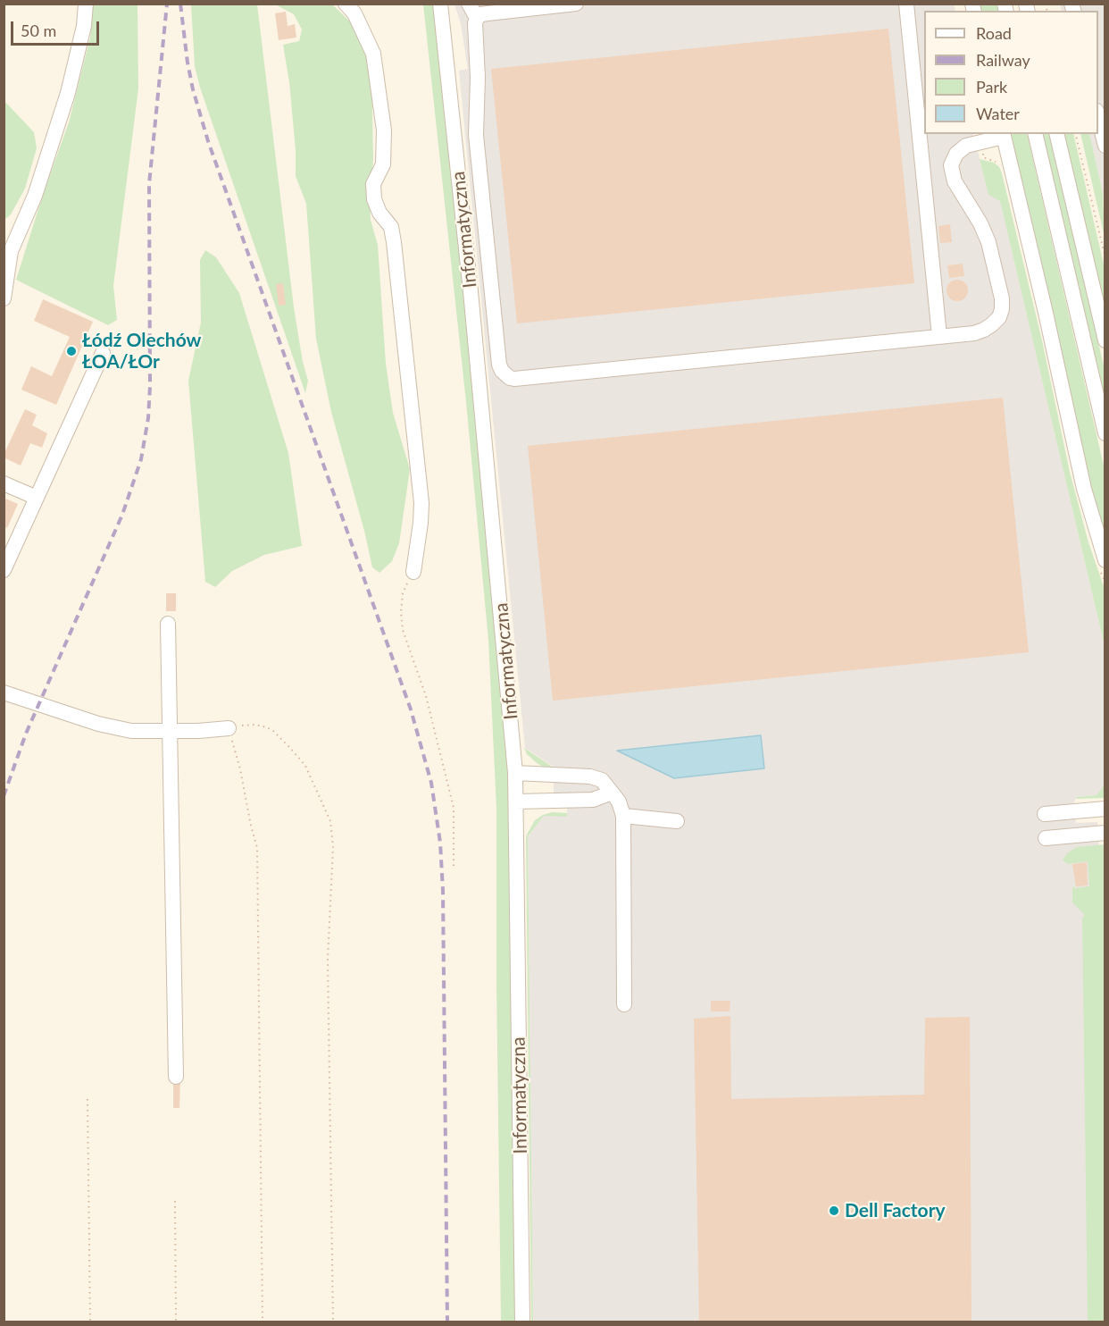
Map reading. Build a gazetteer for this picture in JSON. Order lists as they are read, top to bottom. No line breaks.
{"streets":{"street":["Informatyczna"]},"places":["Łódź Olechów ŁOA/ŁOr","Dell Factory"],"legend":["Road","Railway","Park","Water"],"scale_bar":"50 m"}
